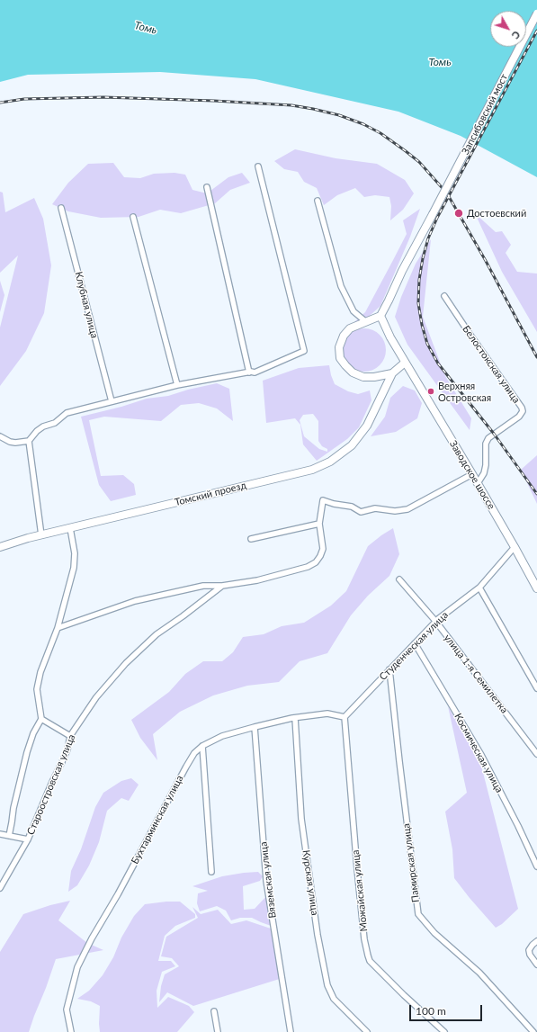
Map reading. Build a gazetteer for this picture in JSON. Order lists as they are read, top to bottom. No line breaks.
{"streets":{"main road":["Запсибовский мост","Заводское шоссе","Томский проезд"],"street":["Клубная улица","Белостокская улица","Студенческая улица","улица 1-я Семилетка","Космическая улица","Староостровская улица","Бухтарминская улица","Памирская улица","Вяземская улица","Курская улица","Можайская улица"]},"crossings":[["Запсибовский мост","Заводское шоссе"],["Запсибовский мост","Томский проезд"],["Белостокская улица","Заводское шоссе"],["Заводское шоссе","Томский проезд"],["Заводское шоссе","Студенческая улица"],["Заводское шоссе","Староостровская улица"],["Студенческая улица","улица 1-я Семилетка"],["Студенческая улица","Космическая улица"],["Студенческая улица","Бухтарминская улица"],["Студенческая улица","Памирская улица"],["Студенческая улица","Можайская улица"],["Бухтарминская улица","Вяземская улица"],["Бухтарминская улица","Курская улица"],["Бухтарминская улица","Можайская улица"]],"water":["Томь"],"places":["Достоевский","Верхняя Островская"],"scale_bar":"100 m","north":"bottom right"}
